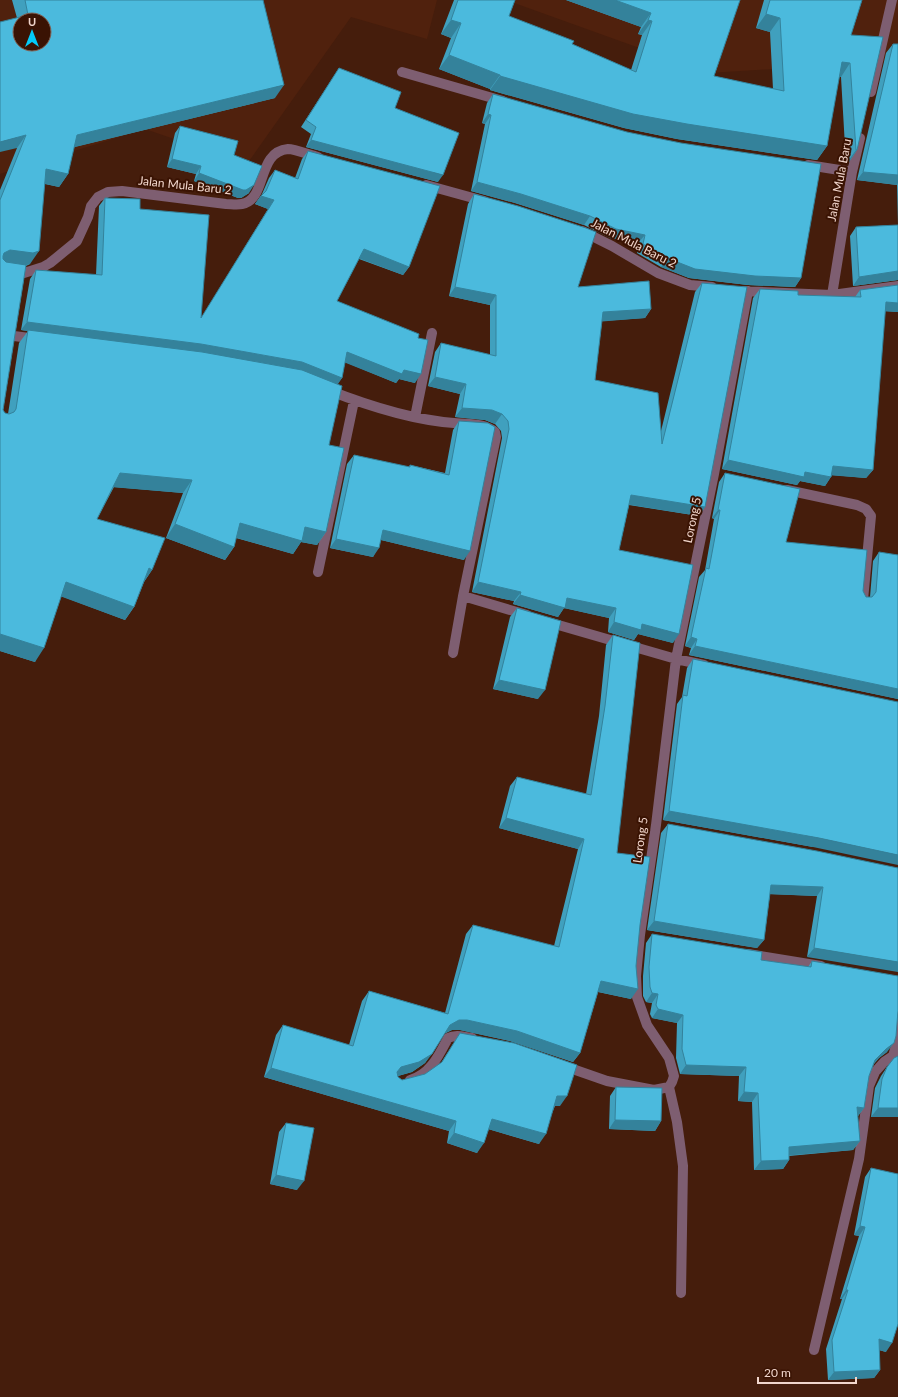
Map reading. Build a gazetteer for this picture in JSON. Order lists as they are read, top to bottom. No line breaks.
{"streets":{"street":["Jalan Mula Baru","Jalan Mula Baru 2","Lorong 5"]},"scale_bar":"20 m","north":"top"}
